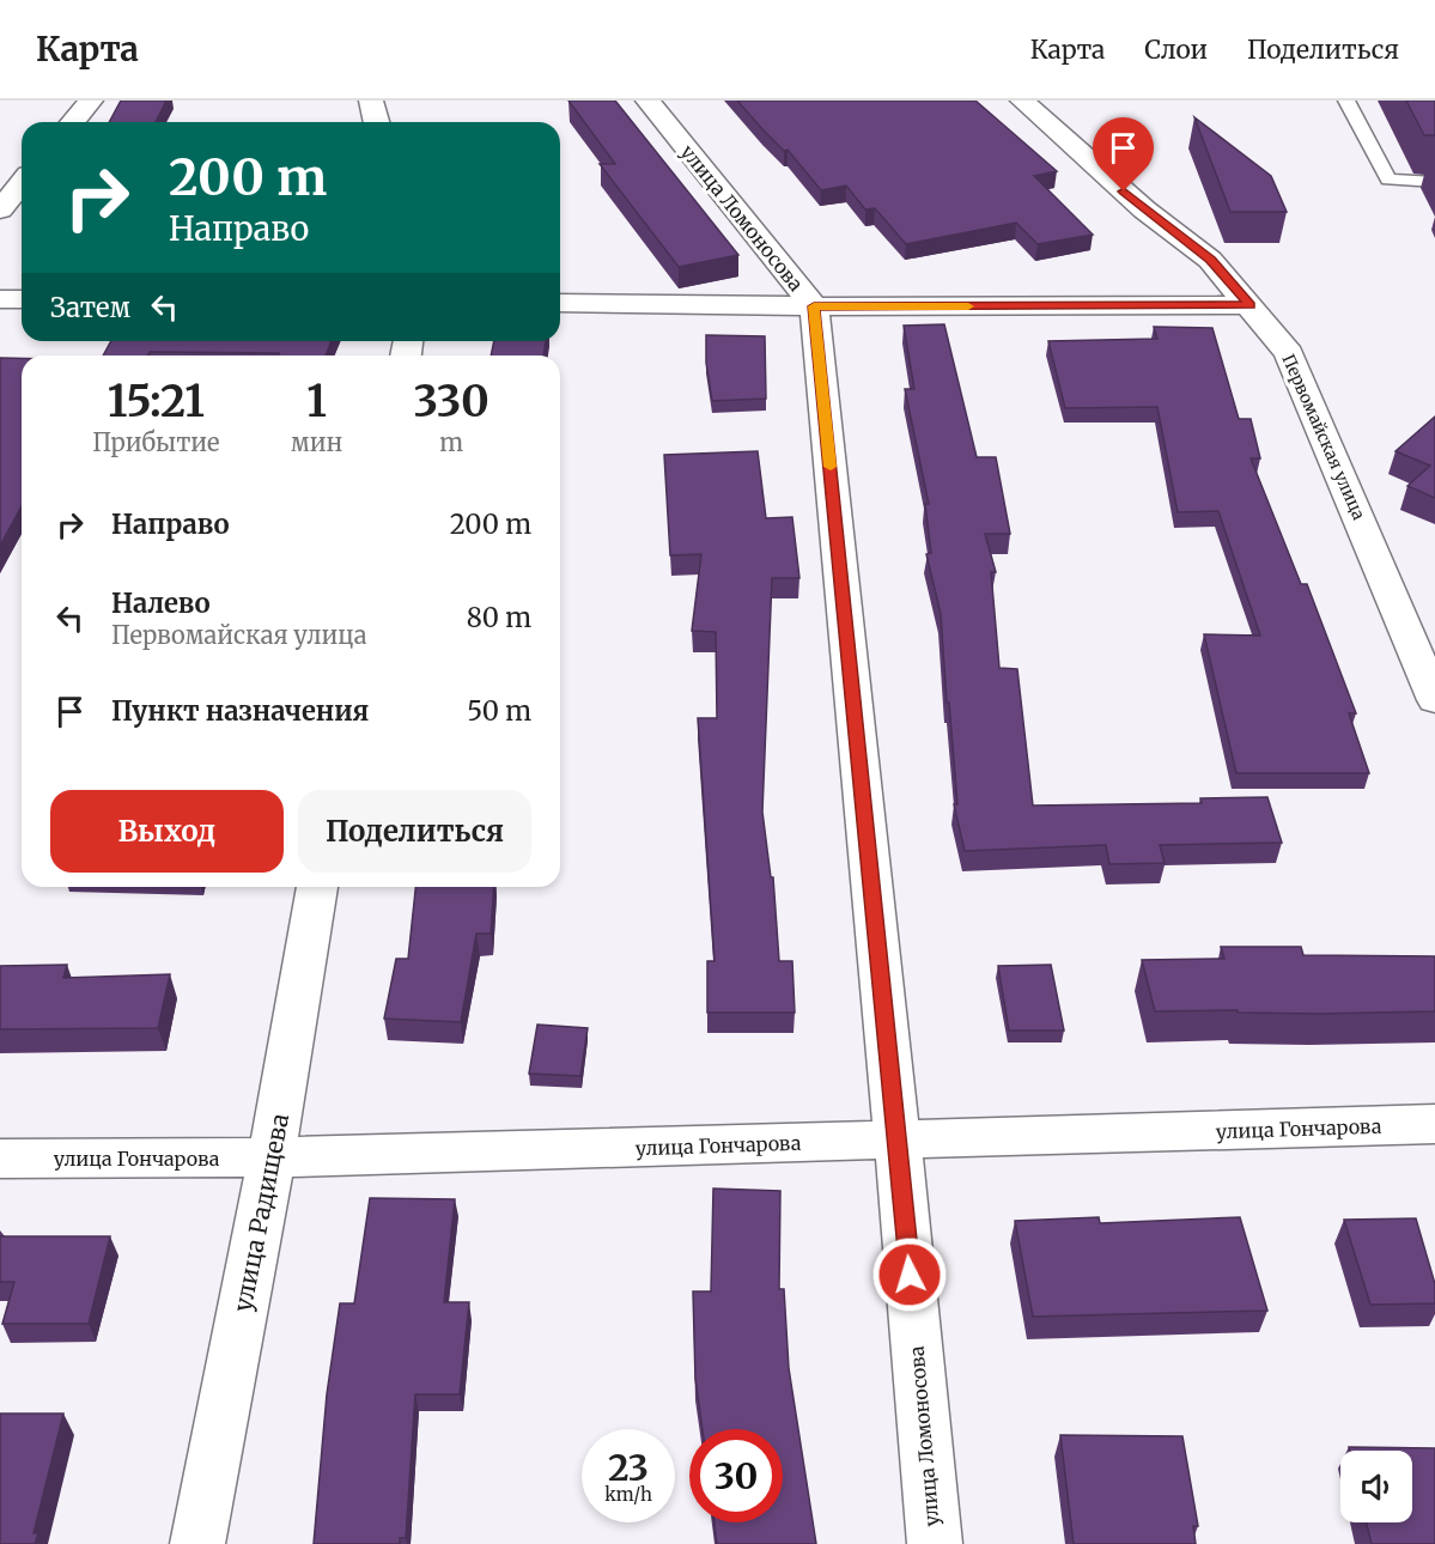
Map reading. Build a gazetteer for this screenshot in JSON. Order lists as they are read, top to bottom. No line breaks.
{"streets":{"street":["улица Ломоносова","Первомайская улица","улица Гончарова","улица Радищева"]},"crossings":[["улица Ломоносова","улица Гончарова"],["улица Гончарова","улица Радищева"]],"page":{"header":"Карта","nav":["Карта","Слои","Поделиться"],"turn":["200 m","Направо"],"then":"Затем","eta":["15:21","Прибытие","1","мин","330","m"],"list":[{"name":"Направо","value":"200 m"},{"name":"Налево","note":"Первомайская улица","value":"80 m"},{"name":"Пункт назначения","value":"50 m"}],"buttons":["Выход","Поделиться"],"speed":"23 km/h","limit":"30"}}
